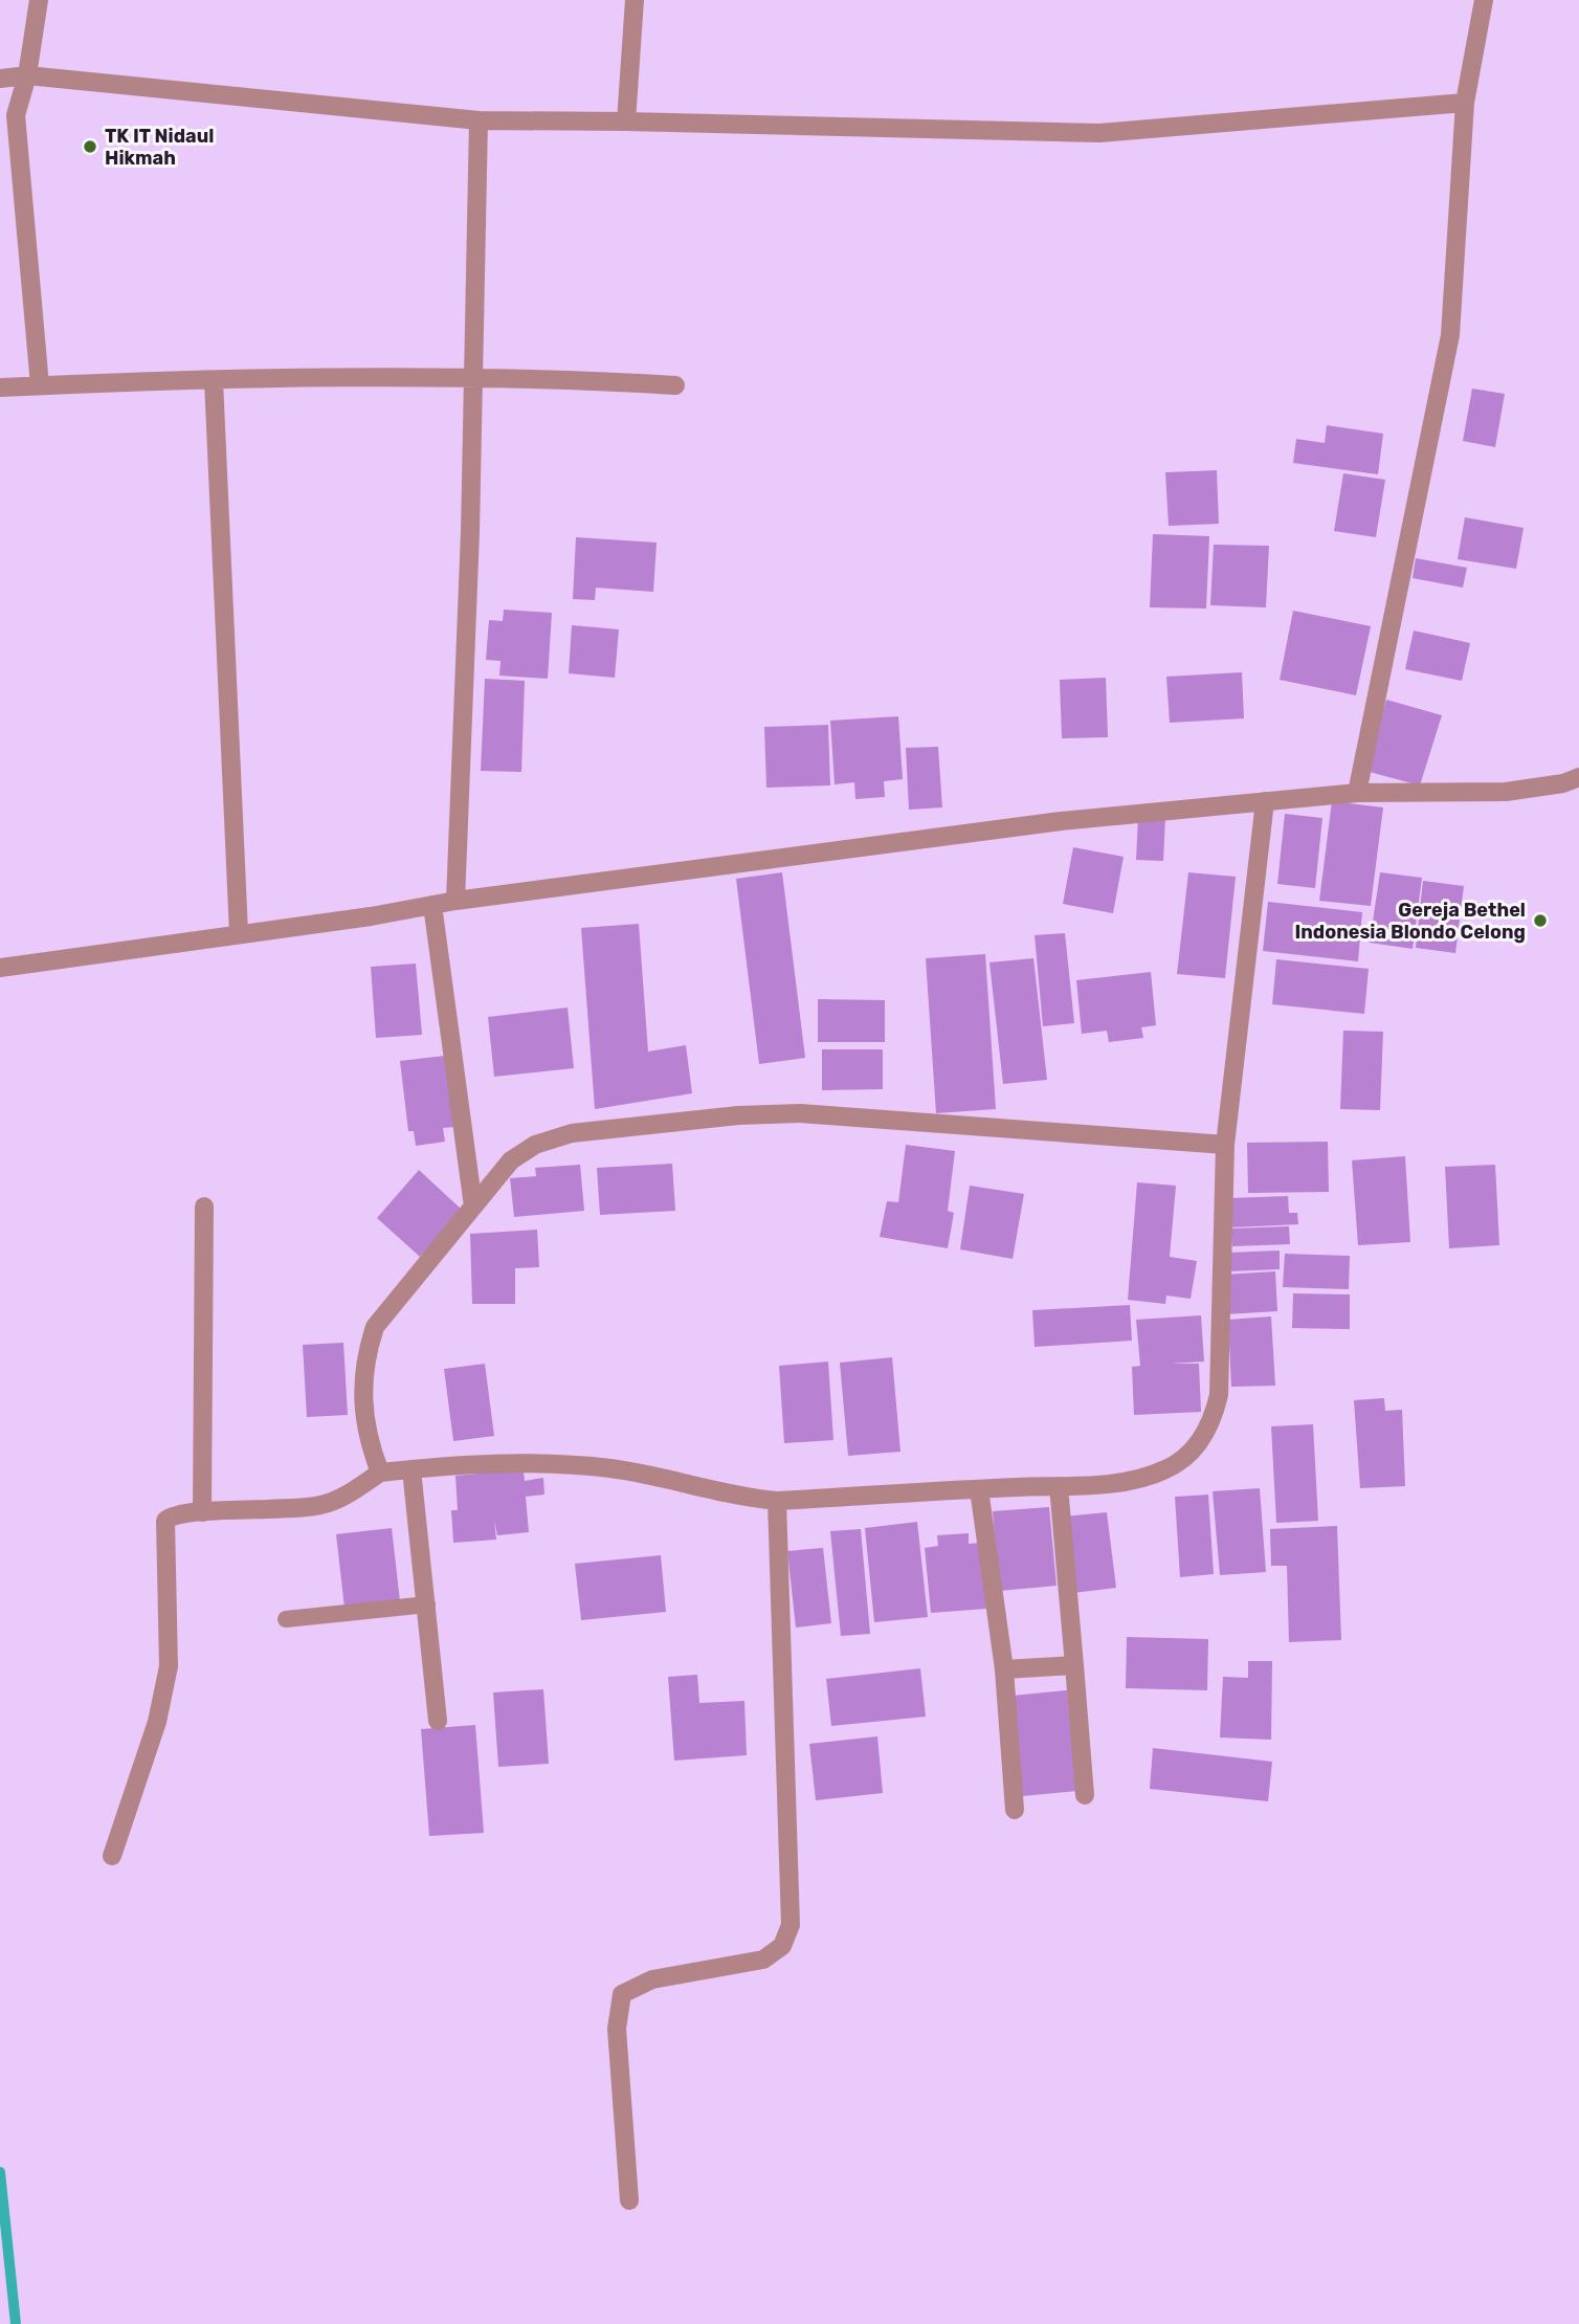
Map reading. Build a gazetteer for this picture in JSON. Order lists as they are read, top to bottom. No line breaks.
{"places":["TK IT Nidaul Hikmah","Gereja Bethel Indonesia Blondo Celong"]}
